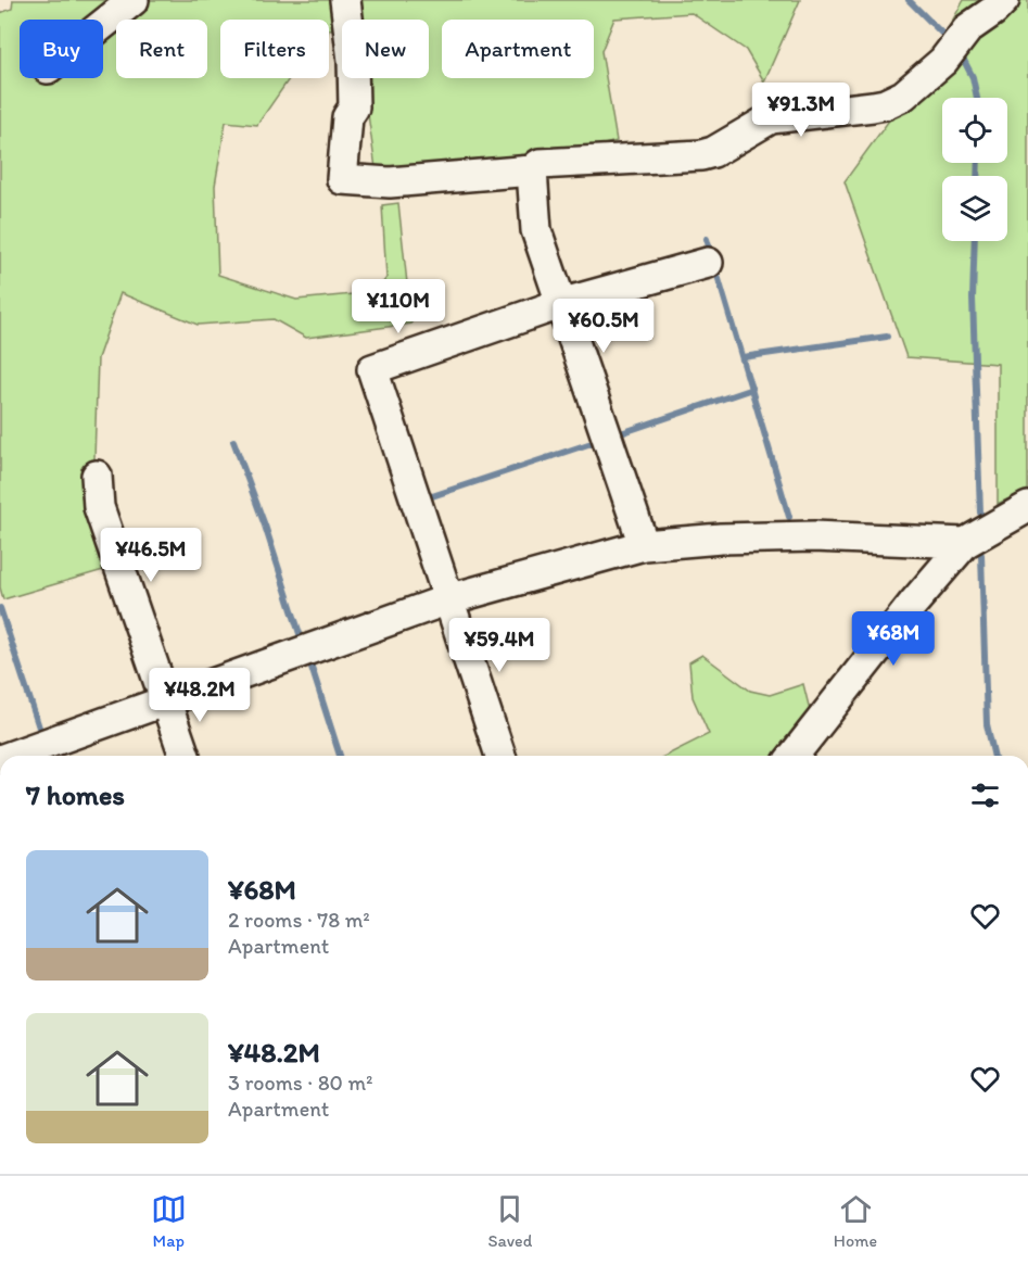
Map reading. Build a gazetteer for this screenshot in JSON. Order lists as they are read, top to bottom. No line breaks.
{"page":{"chip":["Buy","Rent","Filters","New","Apartment"],"price":["¥91.3M","¥110M","¥60.5M","¥46.5M","¥68M","¥59.4M","¥48.2M"],"heading":"7 homes","list":[{"name":"¥68M","note":"2 rooms · 78 m² · Apartment"},{"name":"¥48.2M","note":"3 rooms · 80 m² · Apartment"}],"tabs":["Map","Saved","Home"]}}
